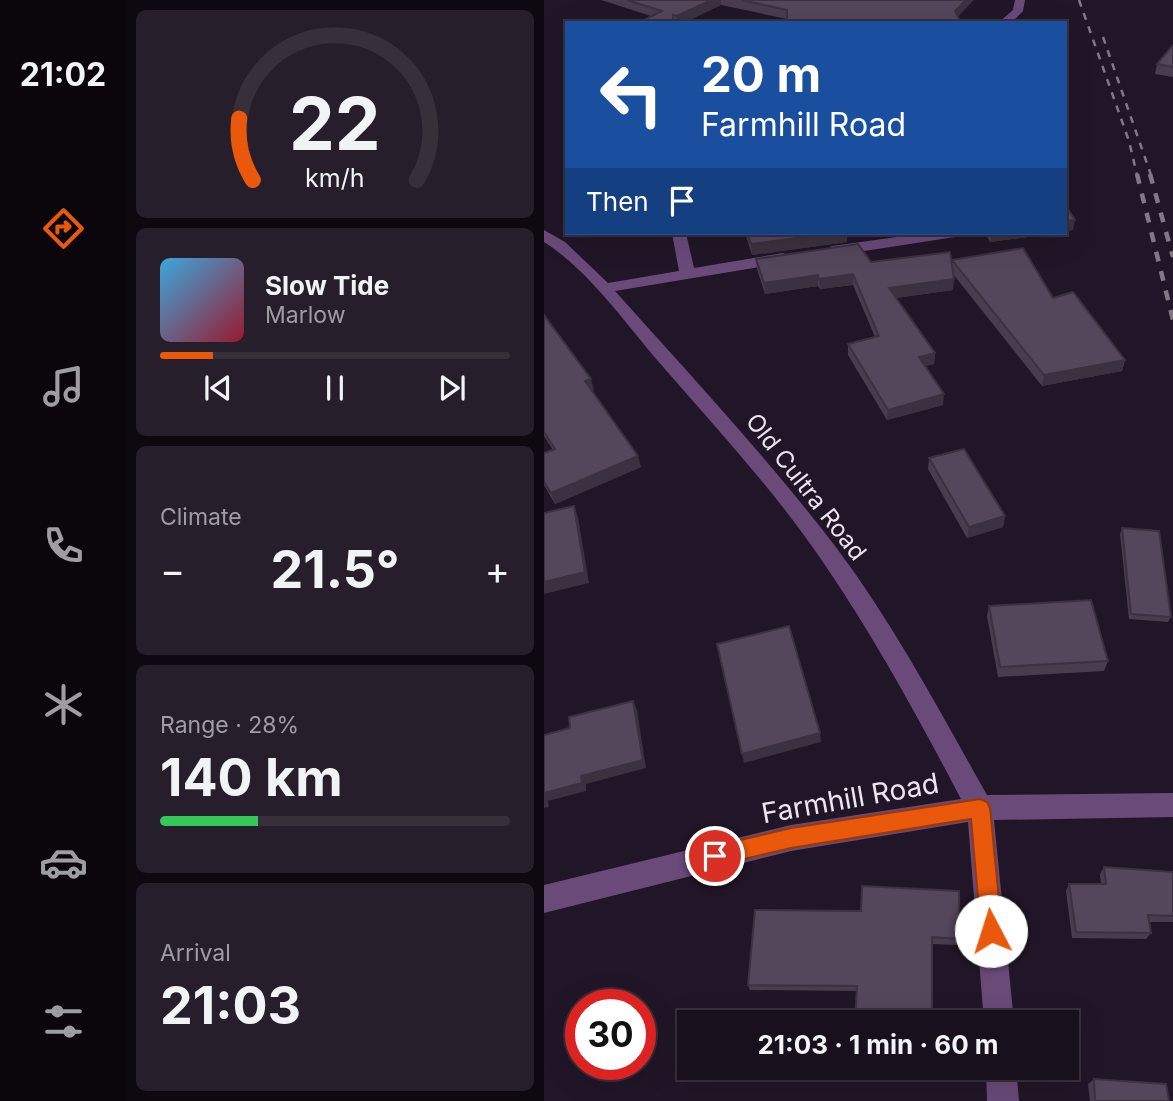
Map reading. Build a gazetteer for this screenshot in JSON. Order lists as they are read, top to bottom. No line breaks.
{"streets":{"street":["Old Cultra Road","Farmhill Road"]},"crossings":[["Old Cultra Road","Farmhill Road"]],"page":{"tabs":"21:02","turn":["20 m","Farmhill Road"],"then":"Then","song":["Slow Tide","Marlow"],"tile":["Climate",["Range · 28%","140 km"],["Arrival","21:03"]],"heat":["−","21.5°","+"],"limit":"30","trip":"21:03 · 1 min · 60 m","gauge":["22","km/h"]}}
